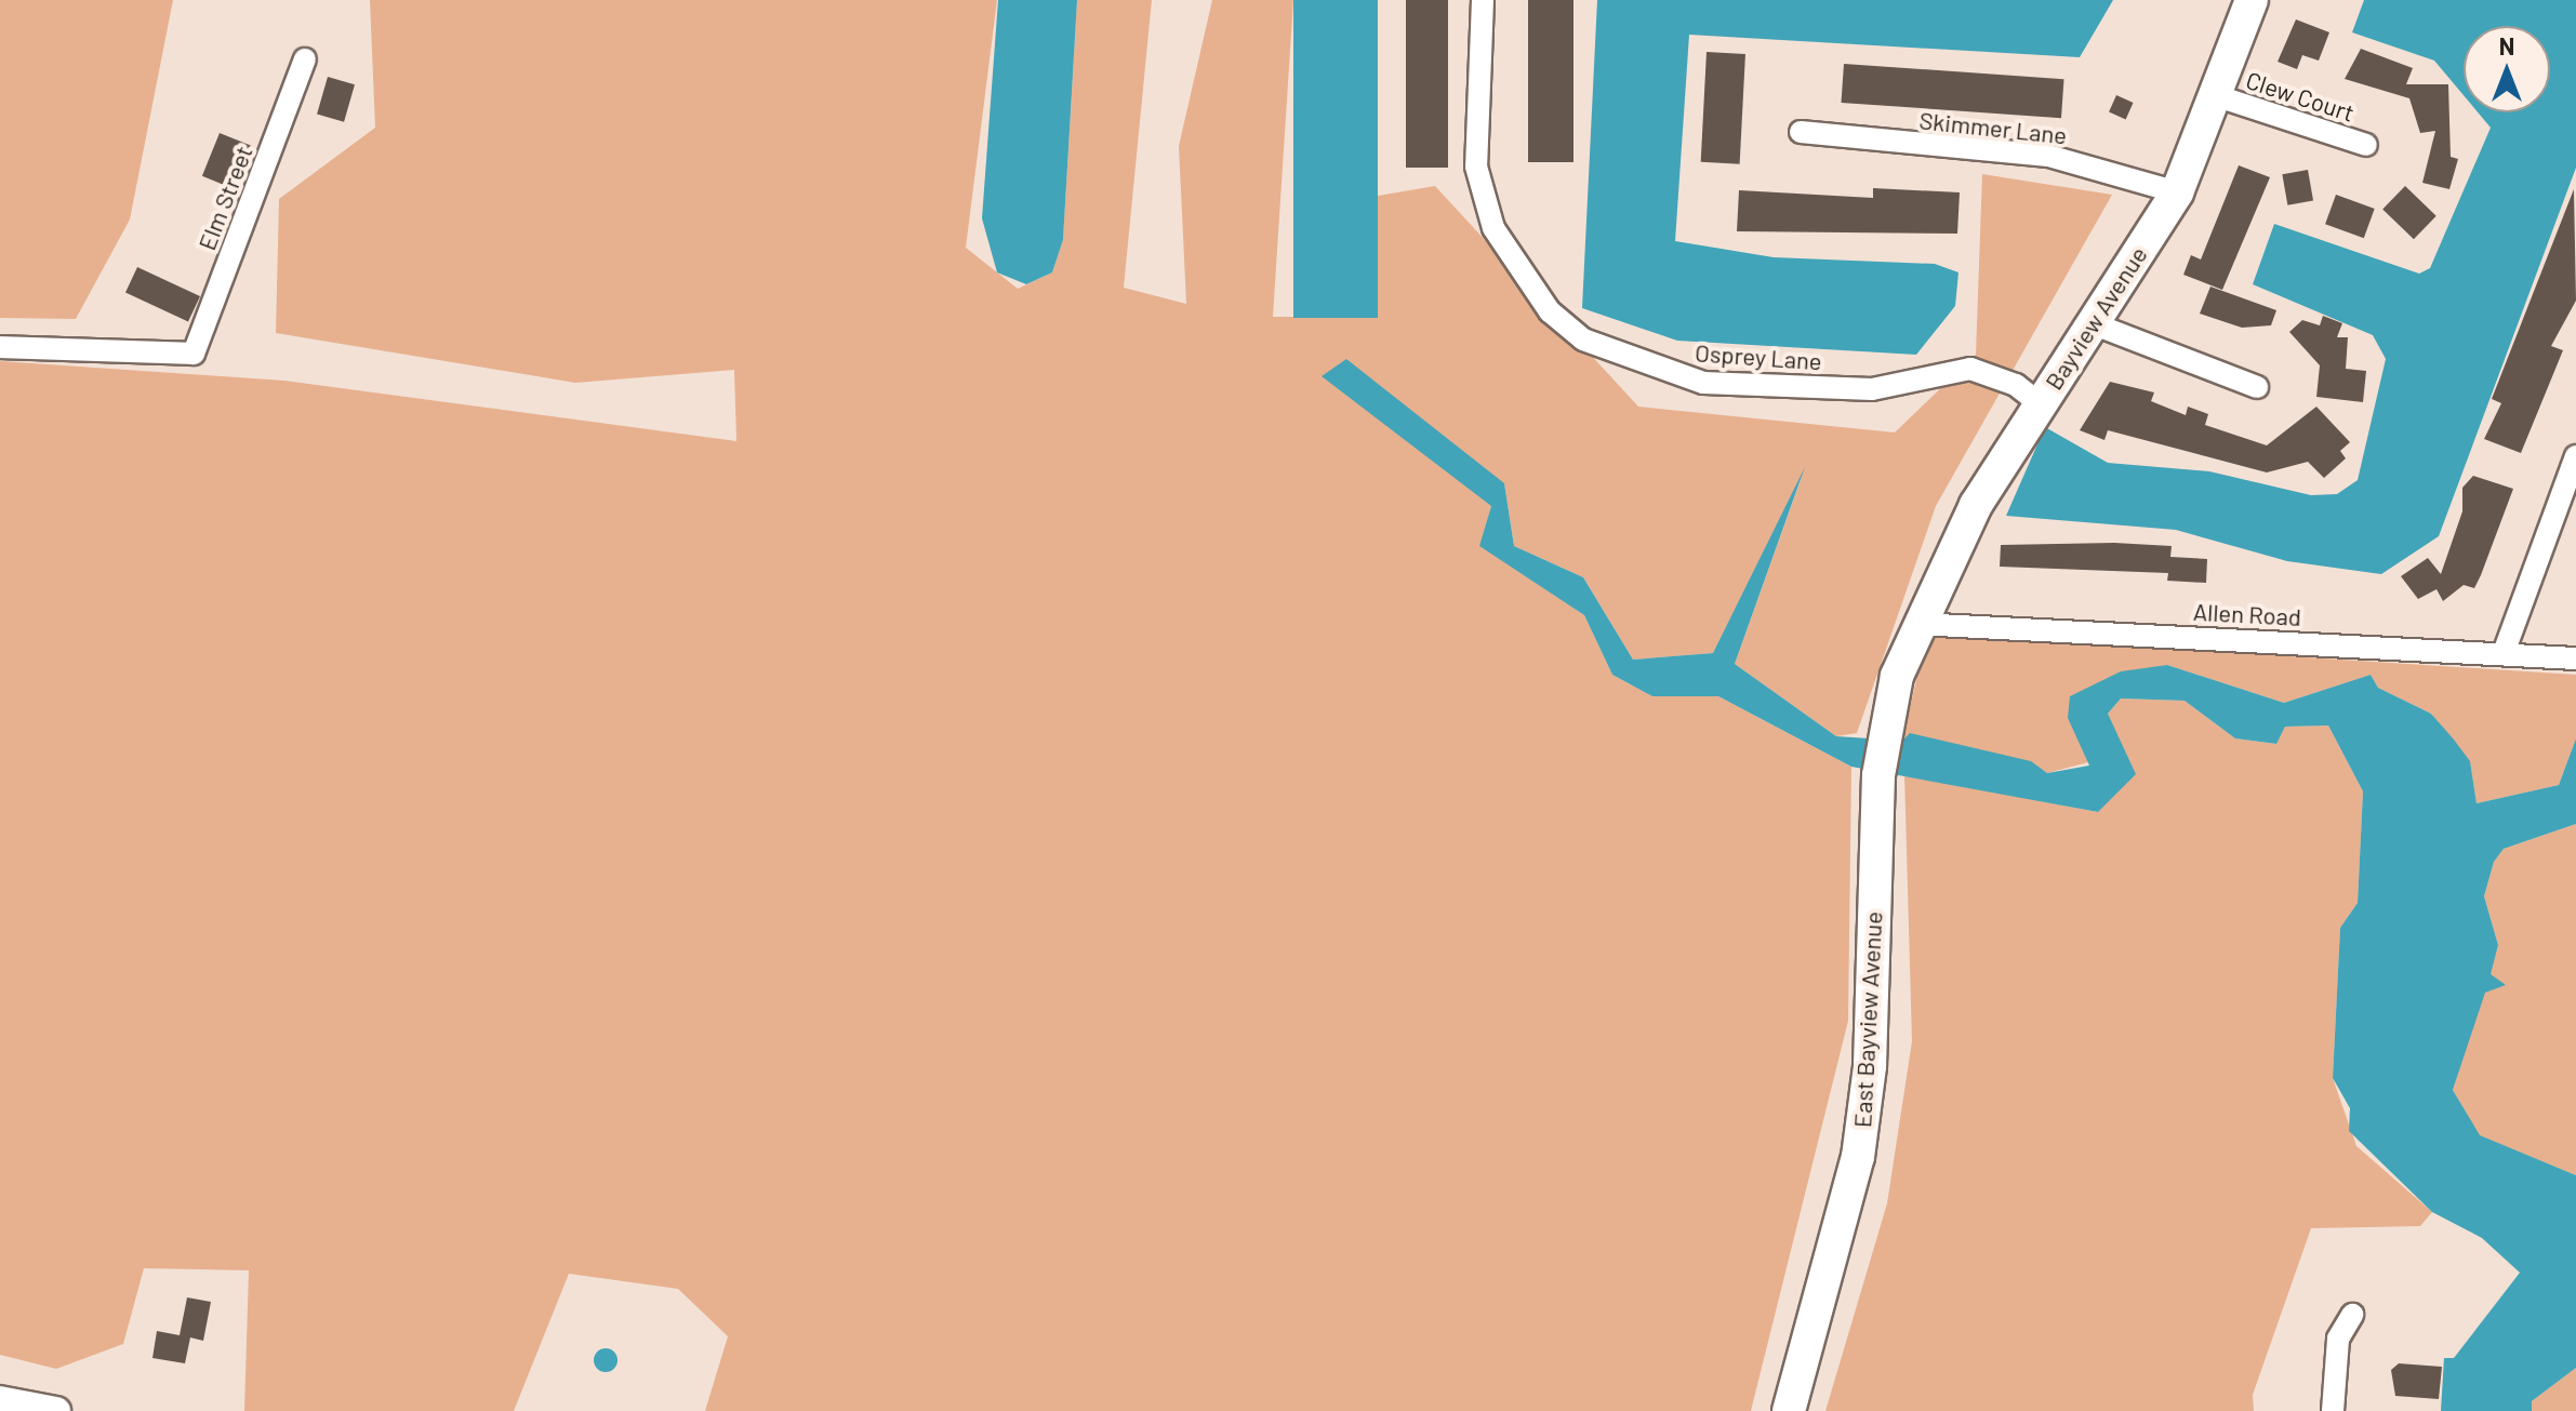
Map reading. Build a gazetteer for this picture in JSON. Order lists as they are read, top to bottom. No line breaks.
{"streets":{"main road":["Bayview Avenue","East Bayview Avenue"],"street":["Clew Court","Skimmer Lane","Elm Street","Osprey Lane","Allen Road"]},"crossings":[["Clew Court","Bayview Avenue"],["Skimmer Lane","Bayview Avenue"],["Bayview Avenue","Osprey Lane"],["Bayview Avenue","Allen Road"],["Bayview Avenue","East Bayview Avenue"],["Allen Road","East Bayview Avenue"]],"north":"top"}
